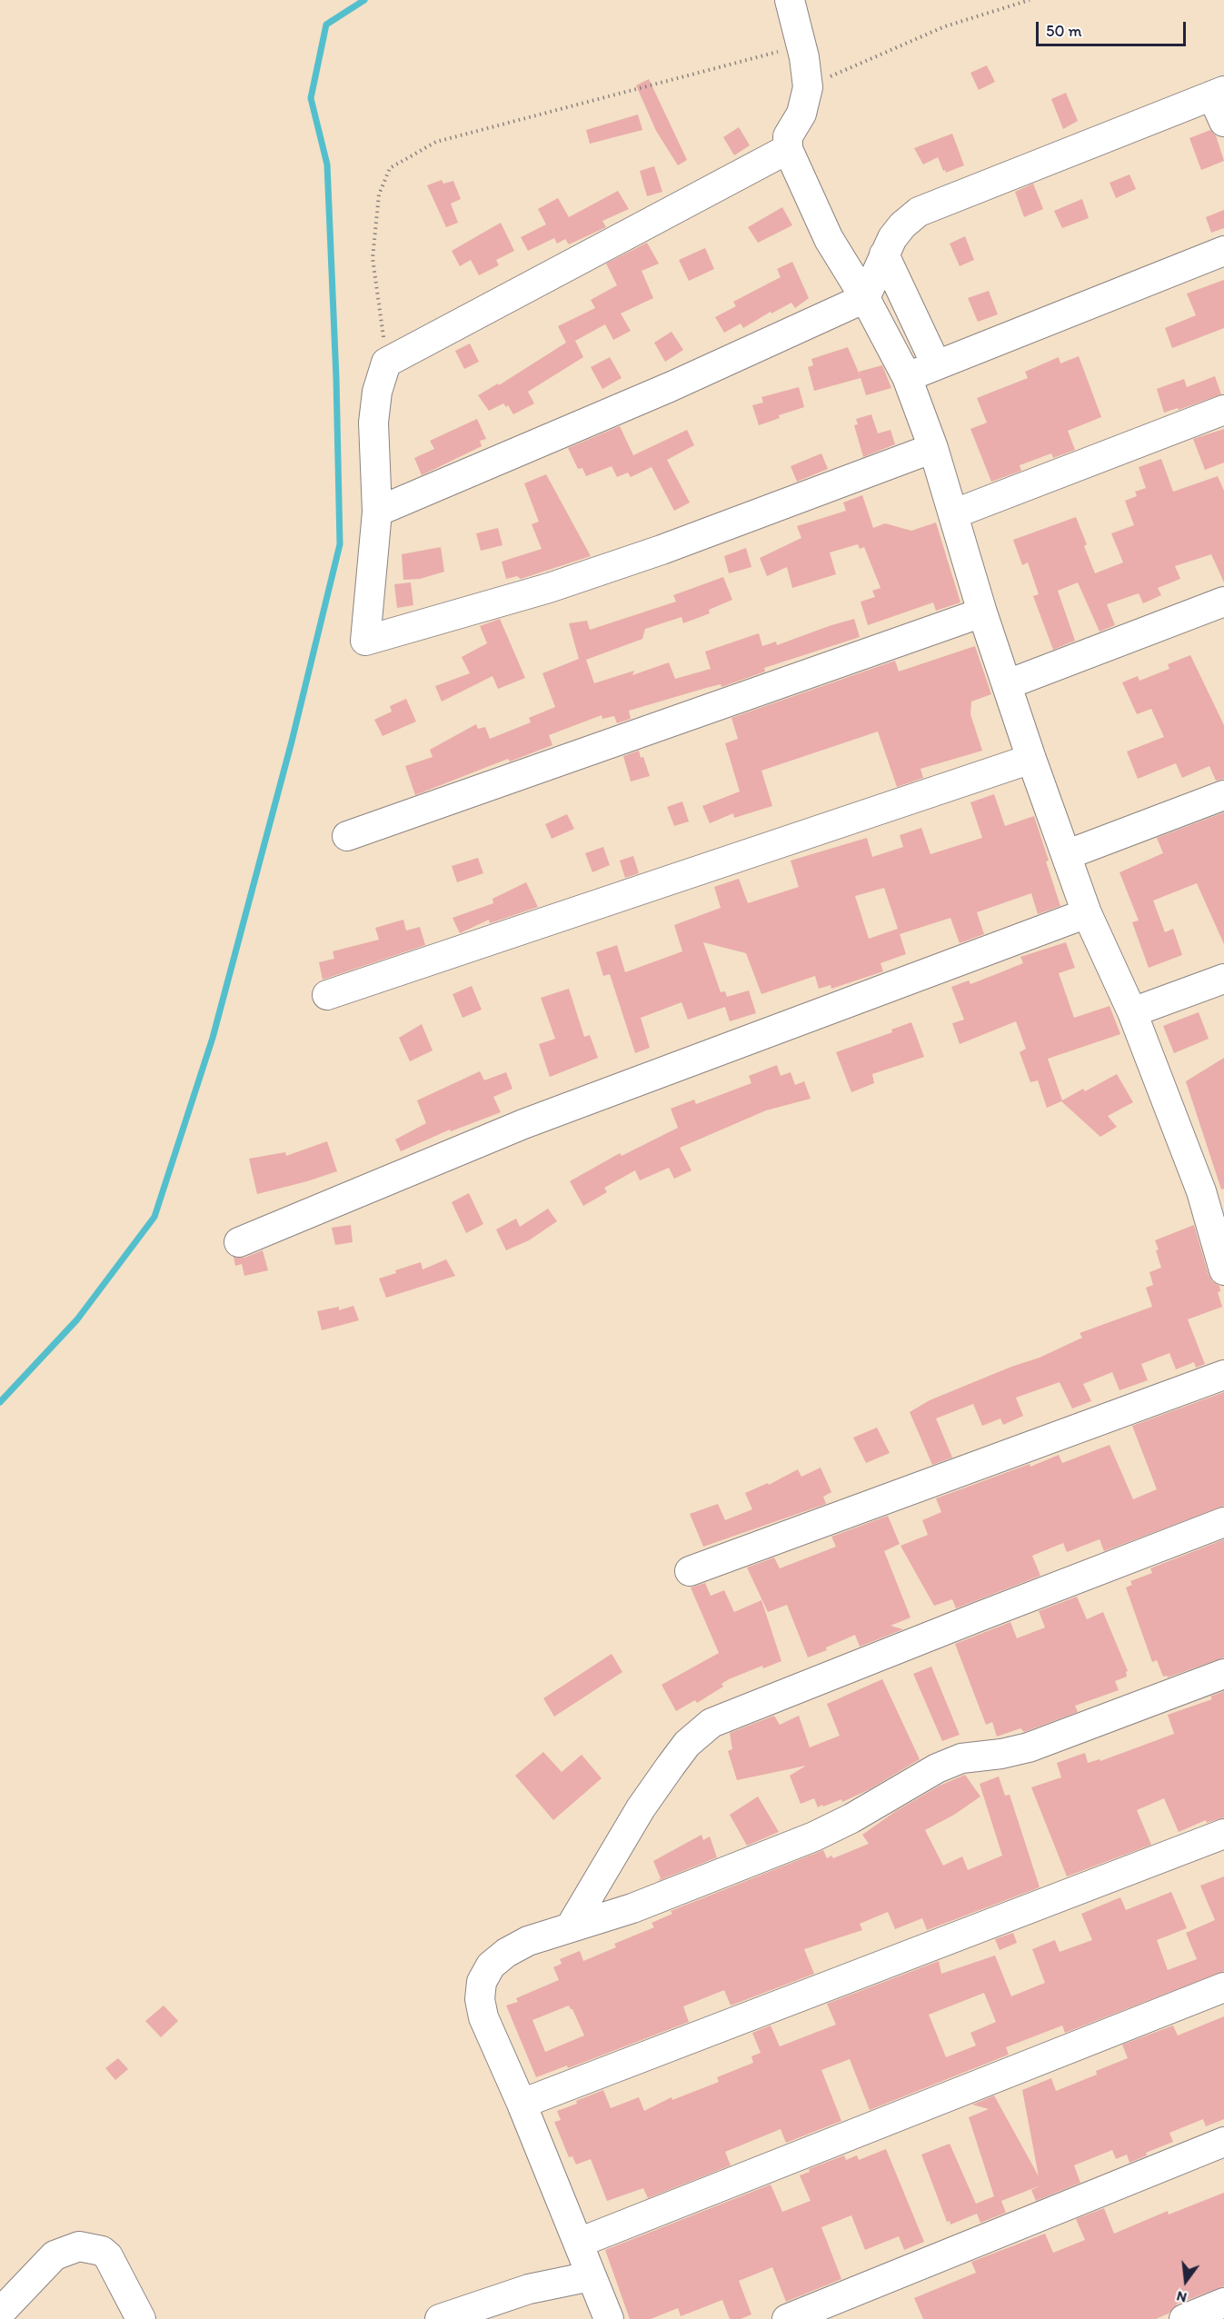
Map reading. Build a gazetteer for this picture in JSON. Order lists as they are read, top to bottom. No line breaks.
{"scale_bar":"50 m","north":"bottom"}
